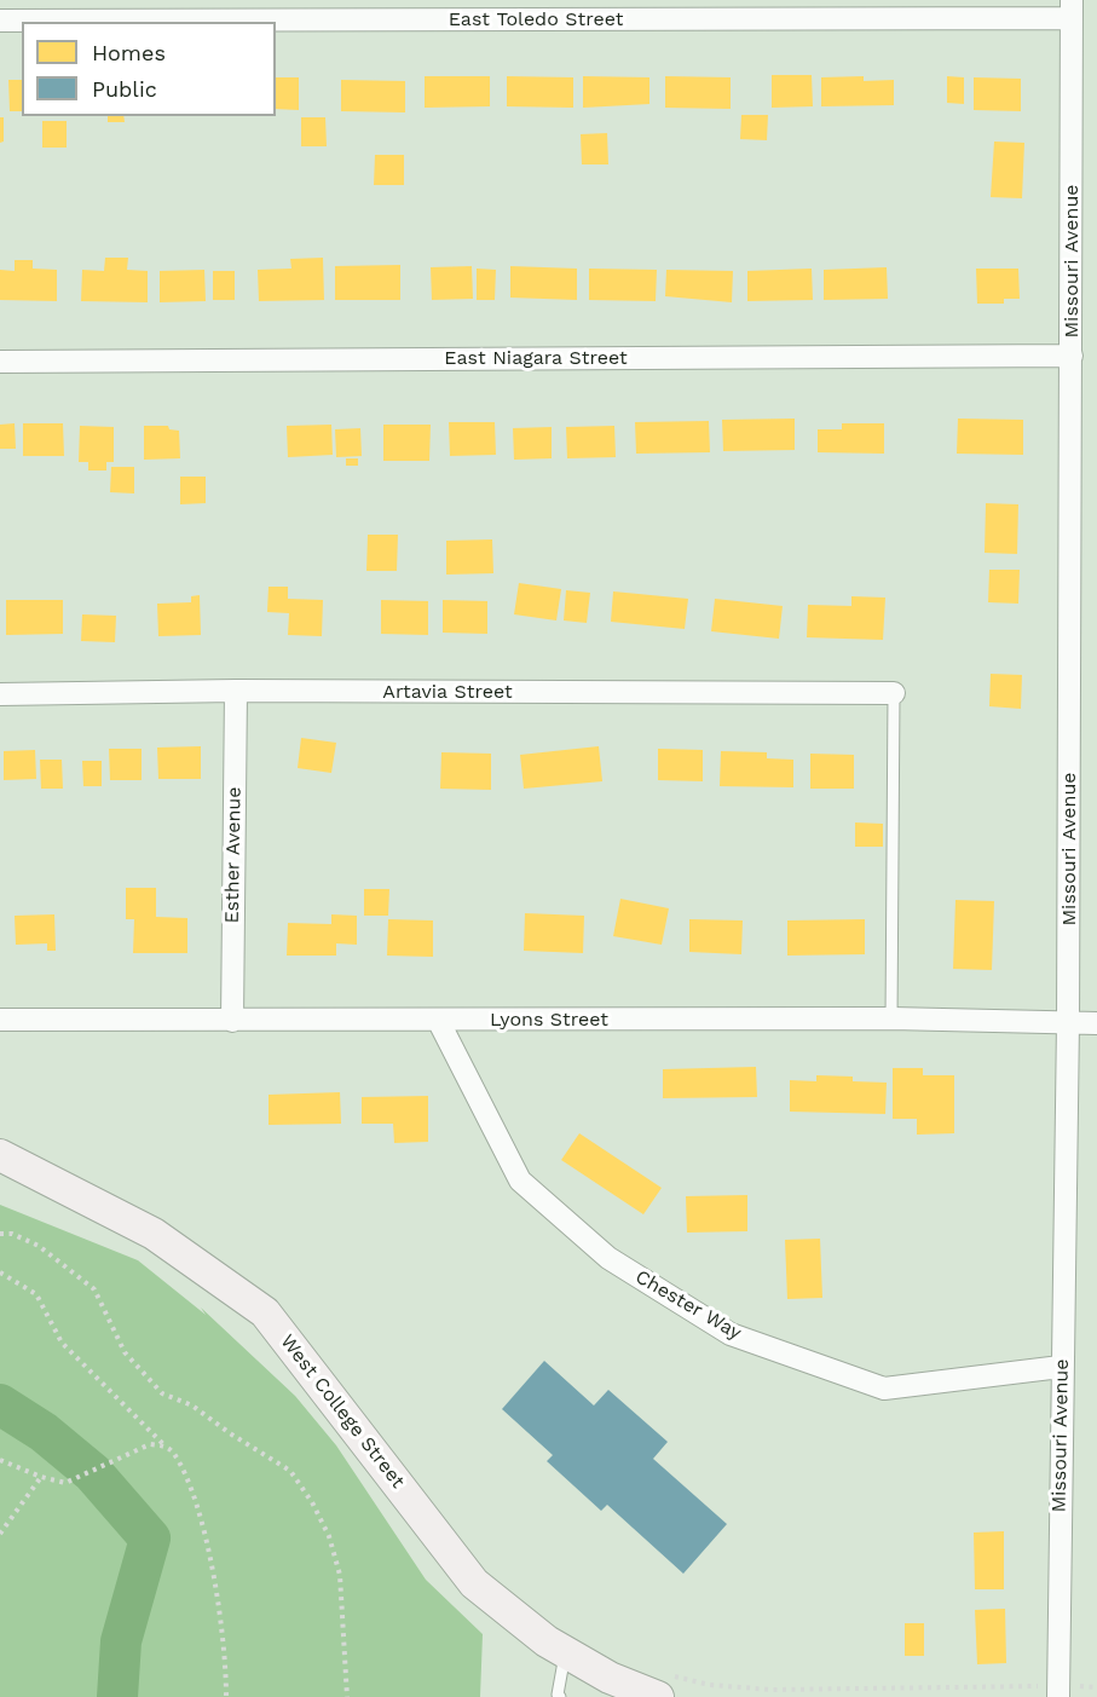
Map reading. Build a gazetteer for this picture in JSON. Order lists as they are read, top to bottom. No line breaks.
{"streets":{"street":["East Toledo Street","Missouri Avenue","East Niagara Street","Artavia Street","Esther Avenue","Lyons Street","Chester Way","West College Street"]},"crossings":[["East Toledo Street","Missouri Avenue"],["Missouri Avenue","East Niagara Street"],["Missouri Avenue","Lyons Street"],["Missouri Avenue","Chester Way"],["Artavia Street","Esther Avenue"],["Esther Avenue","Lyons Street"],["Lyons Street","Chester Way"]],"legend":["Homes","Public"]}
